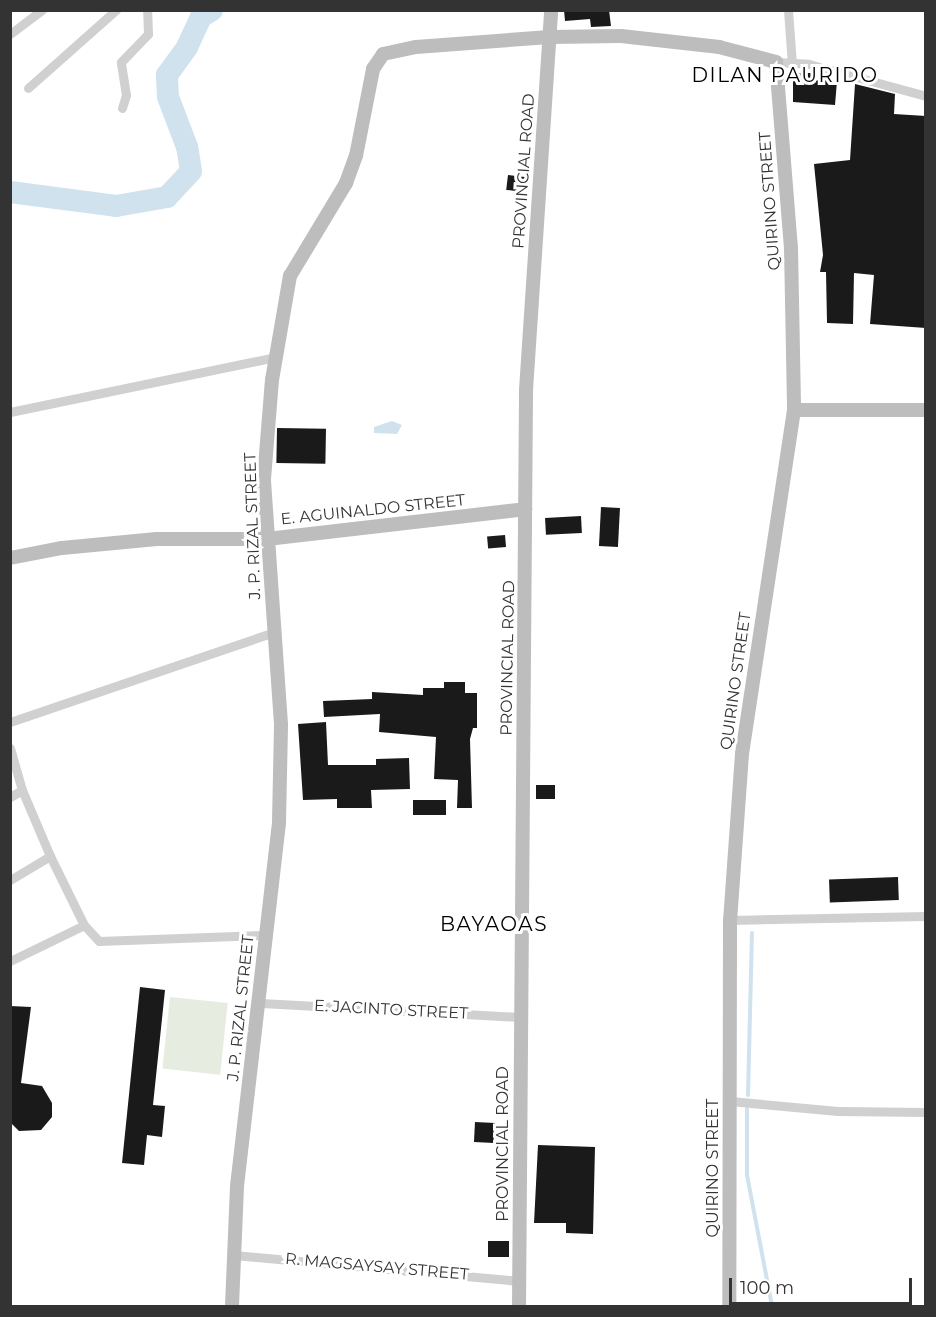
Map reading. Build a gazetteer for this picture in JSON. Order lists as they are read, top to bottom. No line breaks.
{"streets":{"street":["PROVINCIAL ROAD","QUIRINO STREET","E. AGUINALDO STREET","J. P. RIZAL STREET","E. JACINTO STREET","R. MAGSAYSAY STREET"]},"crossings":[["PROVINCIAL ROAD","E. AGUINALDO STREET"],["PROVINCIAL ROAD","J. P. RIZAL STREET"],["PROVINCIAL ROAD","E. JACINTO STREET"],["PROVINCIAL ROAD","R. MAGSAYSAY STREET"],["QUIRINO STREET","J. P. RIZAL STREET"],["E. AGUINALDO STREET","J. P. RIZAL STREET"],["J. P. RIZAL STREET","E. JACINTO STREET"],["J. P. RIZAL STREET","R. MAGSAYSAY STREET"]],"districts":["DILAN PAURIDO","BAYAOAS"],"scale_bar":"100 m"}
